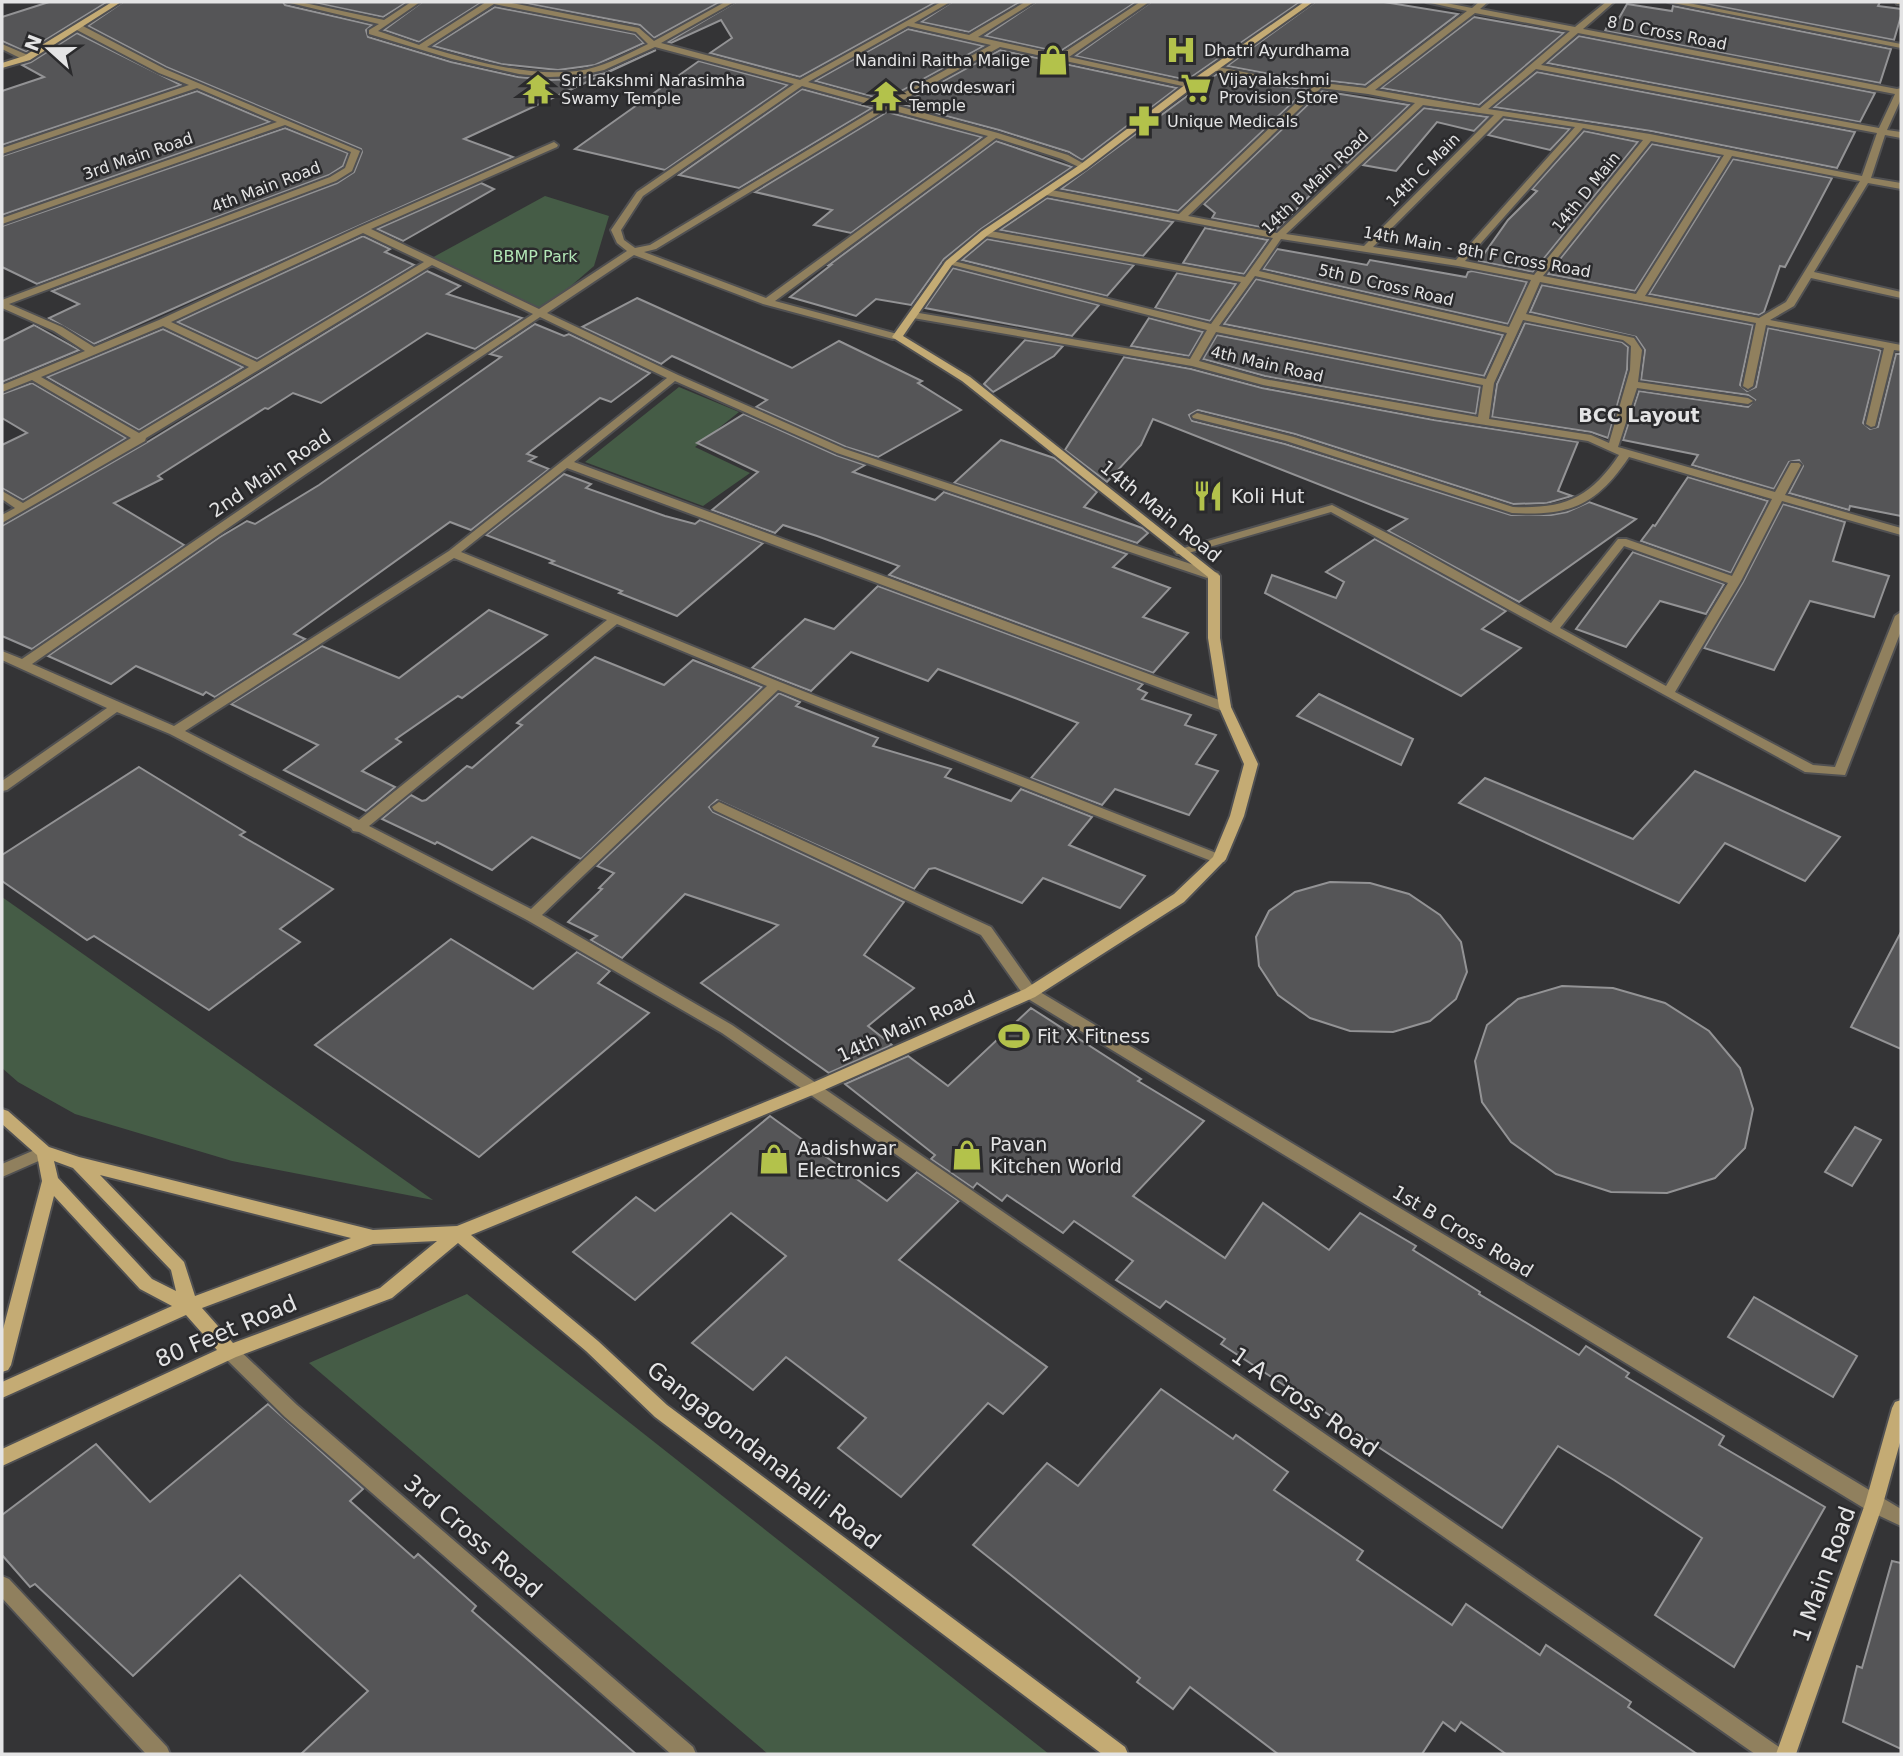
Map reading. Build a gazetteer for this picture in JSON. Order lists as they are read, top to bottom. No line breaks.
{"streets":{"street":["8 D Cross Road","3rd Main Road","14th C Main","14th B Main Road","4th Main Road","14th D Main","14th Main - 8th F Cross Road","5th D Cross Road","2nd Main Road","14th Main Road","1st B Cross Road","80 Feet Road","1 A Cross Road","Gangagondanahalli Road","3rd Cross Road","1 Main Road"]},"crossings":[["3rd Main Road","4th Main Road"],["14th C Main","14th Main - 8th F Cross Road"],["14th B Main Road","4th Main Road"],["14th B Main Road","14th Main - 8th F Cross Road"],["14th B Main Road","5th D Cross Road"],["4th Main Road","14th D Main"],["14th D Main","14th Main - 8th F Cross Road"],["14th D Main","5th D Cross Road"],["2nd Main Road","1 A Cross Road"],["14th Main Road","1st B Cross Road"],["14th Main Road","80 Feet Road"],["14th Main Road","1 A Cross Road"],["14th Main Road","Gangagondanahalli Road"],["1st B Cross Road","1 Main Road"],["80 Feet Road","Gangagondanahalli Road"],["80 Feet Road","3rd Cross Road"]],"districts":["BCC Layout"],"parks":["BBMP Park"],"places":{"hospital":["Dhatri Ayurdhama"],"shop":["Nandini Raitha Malige","Pavan Kitchen World","Aadishwar Electronics"],"supermarket":["Vijayalakshmi Provision Store"],"temple":["Sri Lakshmi Narasimha Swamy Temple","Chowdeswari Temple"],"pharmacy":["Unique Medicals"],"restaurant":["Koli Hut"],"sports":["Fit X Fitness"]},"north":"left"}
